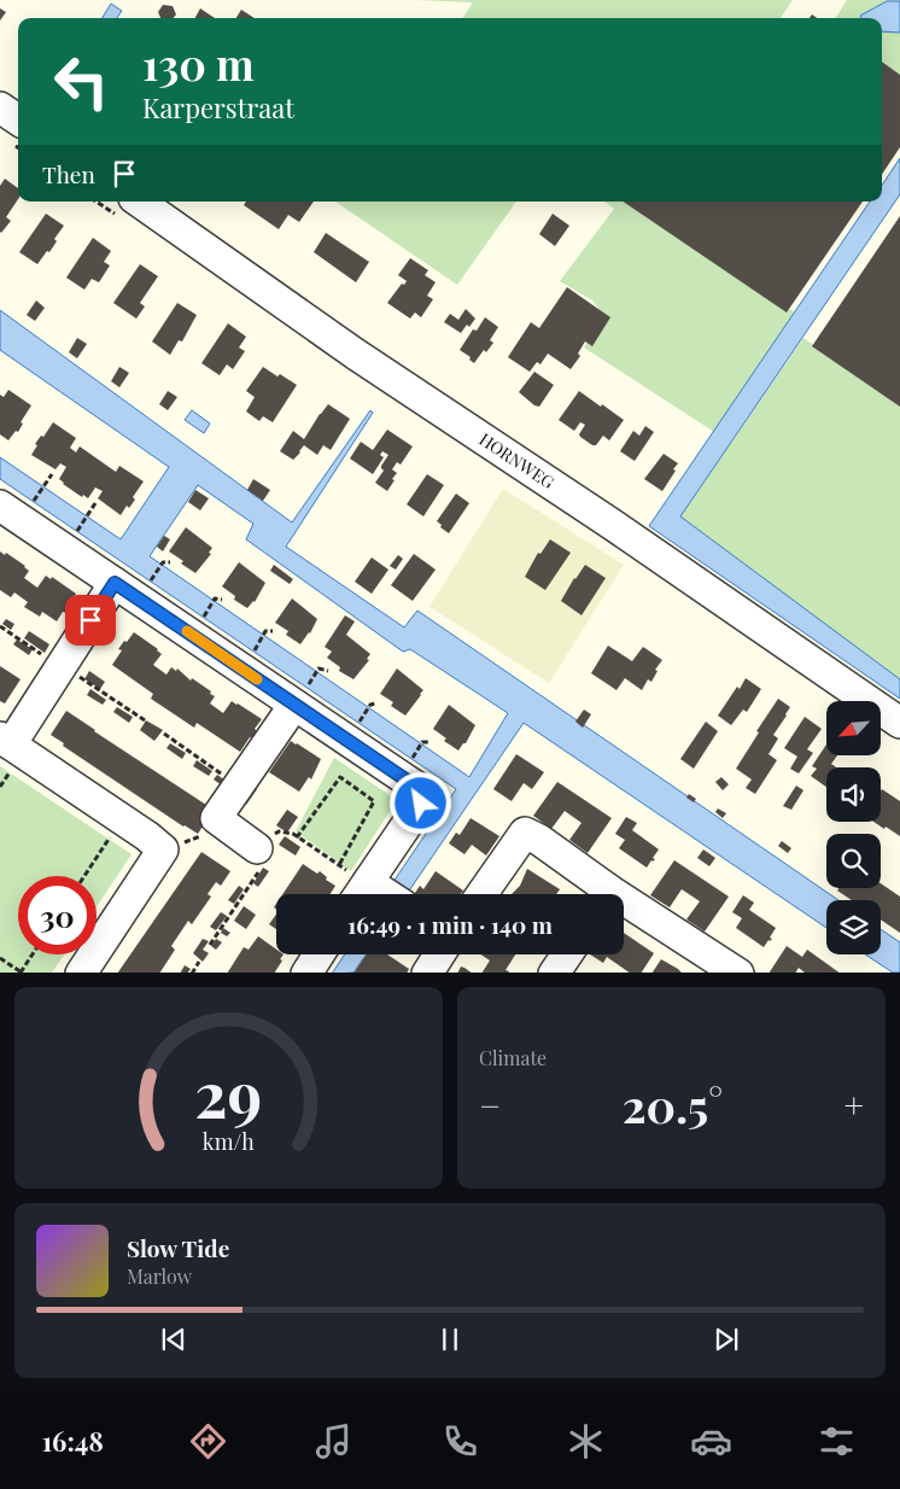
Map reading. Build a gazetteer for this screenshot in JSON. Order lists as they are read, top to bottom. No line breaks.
{"streets":{"street":["HORNWEG"]},"north":"bottom left","page":{"turn":["130 m","Karperstraat"],"then":"Then","limit":"30","trip":"16:49 · 1 min · 140 m","tile":"Climate","heat":["−","20.5°","+"],"song":["Slow Tide","Marlow"],"tabs":"16:48","gauge":["29","km/h"]}}
